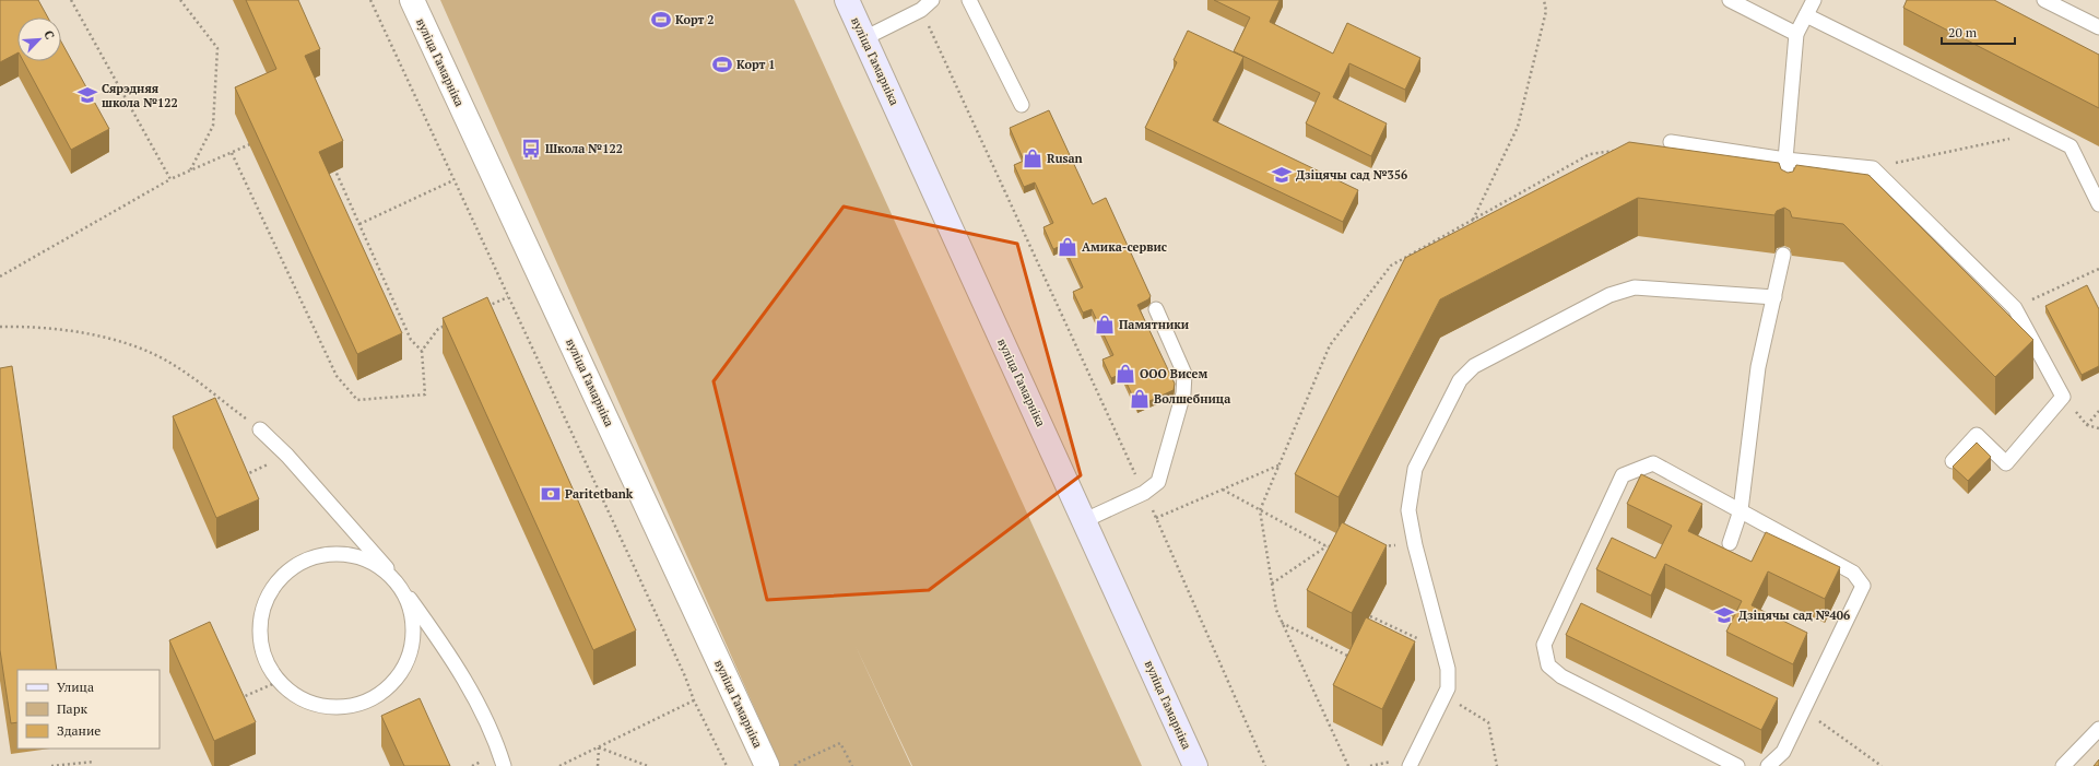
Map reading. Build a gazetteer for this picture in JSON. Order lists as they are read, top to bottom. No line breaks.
{"streets":{"main road":["вуліца Гамарніка"]},"places":{"sports":["Корт 2","Корт 1"],"school or university":["Сярэдняя школа №122","Дзіцячы сад №356","Дзіцячы сад №406"],"bus stop":["Школа №122"],"shop":["Rusan","Амика-сервис","Памятники","ООО Висем","Волшебница"],"bank":["Paritetbank"]},"legend":["Улица","Парк","Здание"],"scale_bar":"20 m","north":"top right"}
